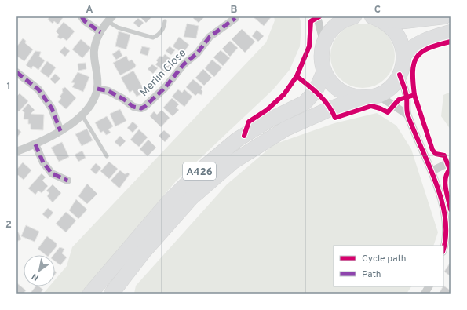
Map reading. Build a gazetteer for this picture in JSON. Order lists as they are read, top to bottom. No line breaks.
{"streets":{"highway":["A426"],"street":["Merlin Close"]},"legend":["Cycle path","Path"],"north":"bottom left","grid":{"columns":["A","B","C"],"rows":["1","2"]}}
